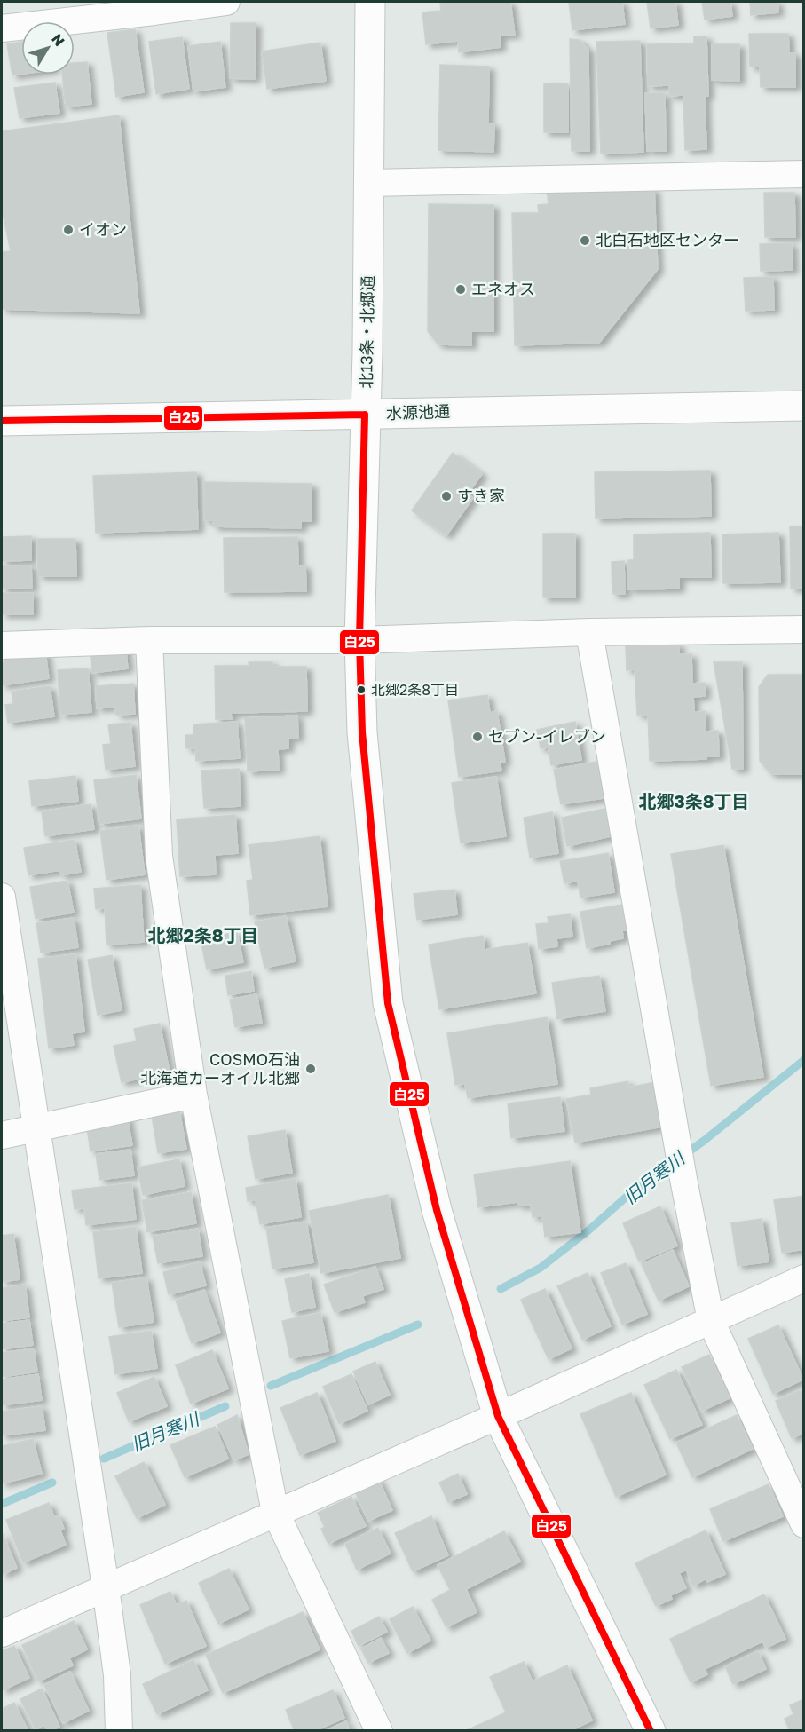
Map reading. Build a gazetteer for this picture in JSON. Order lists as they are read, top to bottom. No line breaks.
{"streets":{"main road":["北13条・北郷通","水源池通"]},"crossings":[["北13条・北郷通","水源池通"]],"districts":["北郷3条8丁目","北郷2条8丁目"],"water":["旧月寒川"],"places":["イオン","北白石地区センター","エネオス","すき家","北郷2条8丁目","セブン-イレブン","COSMO石油 北海道カーオイル北郷"],"lines":["transit line 白25"],"north":"top right"}
